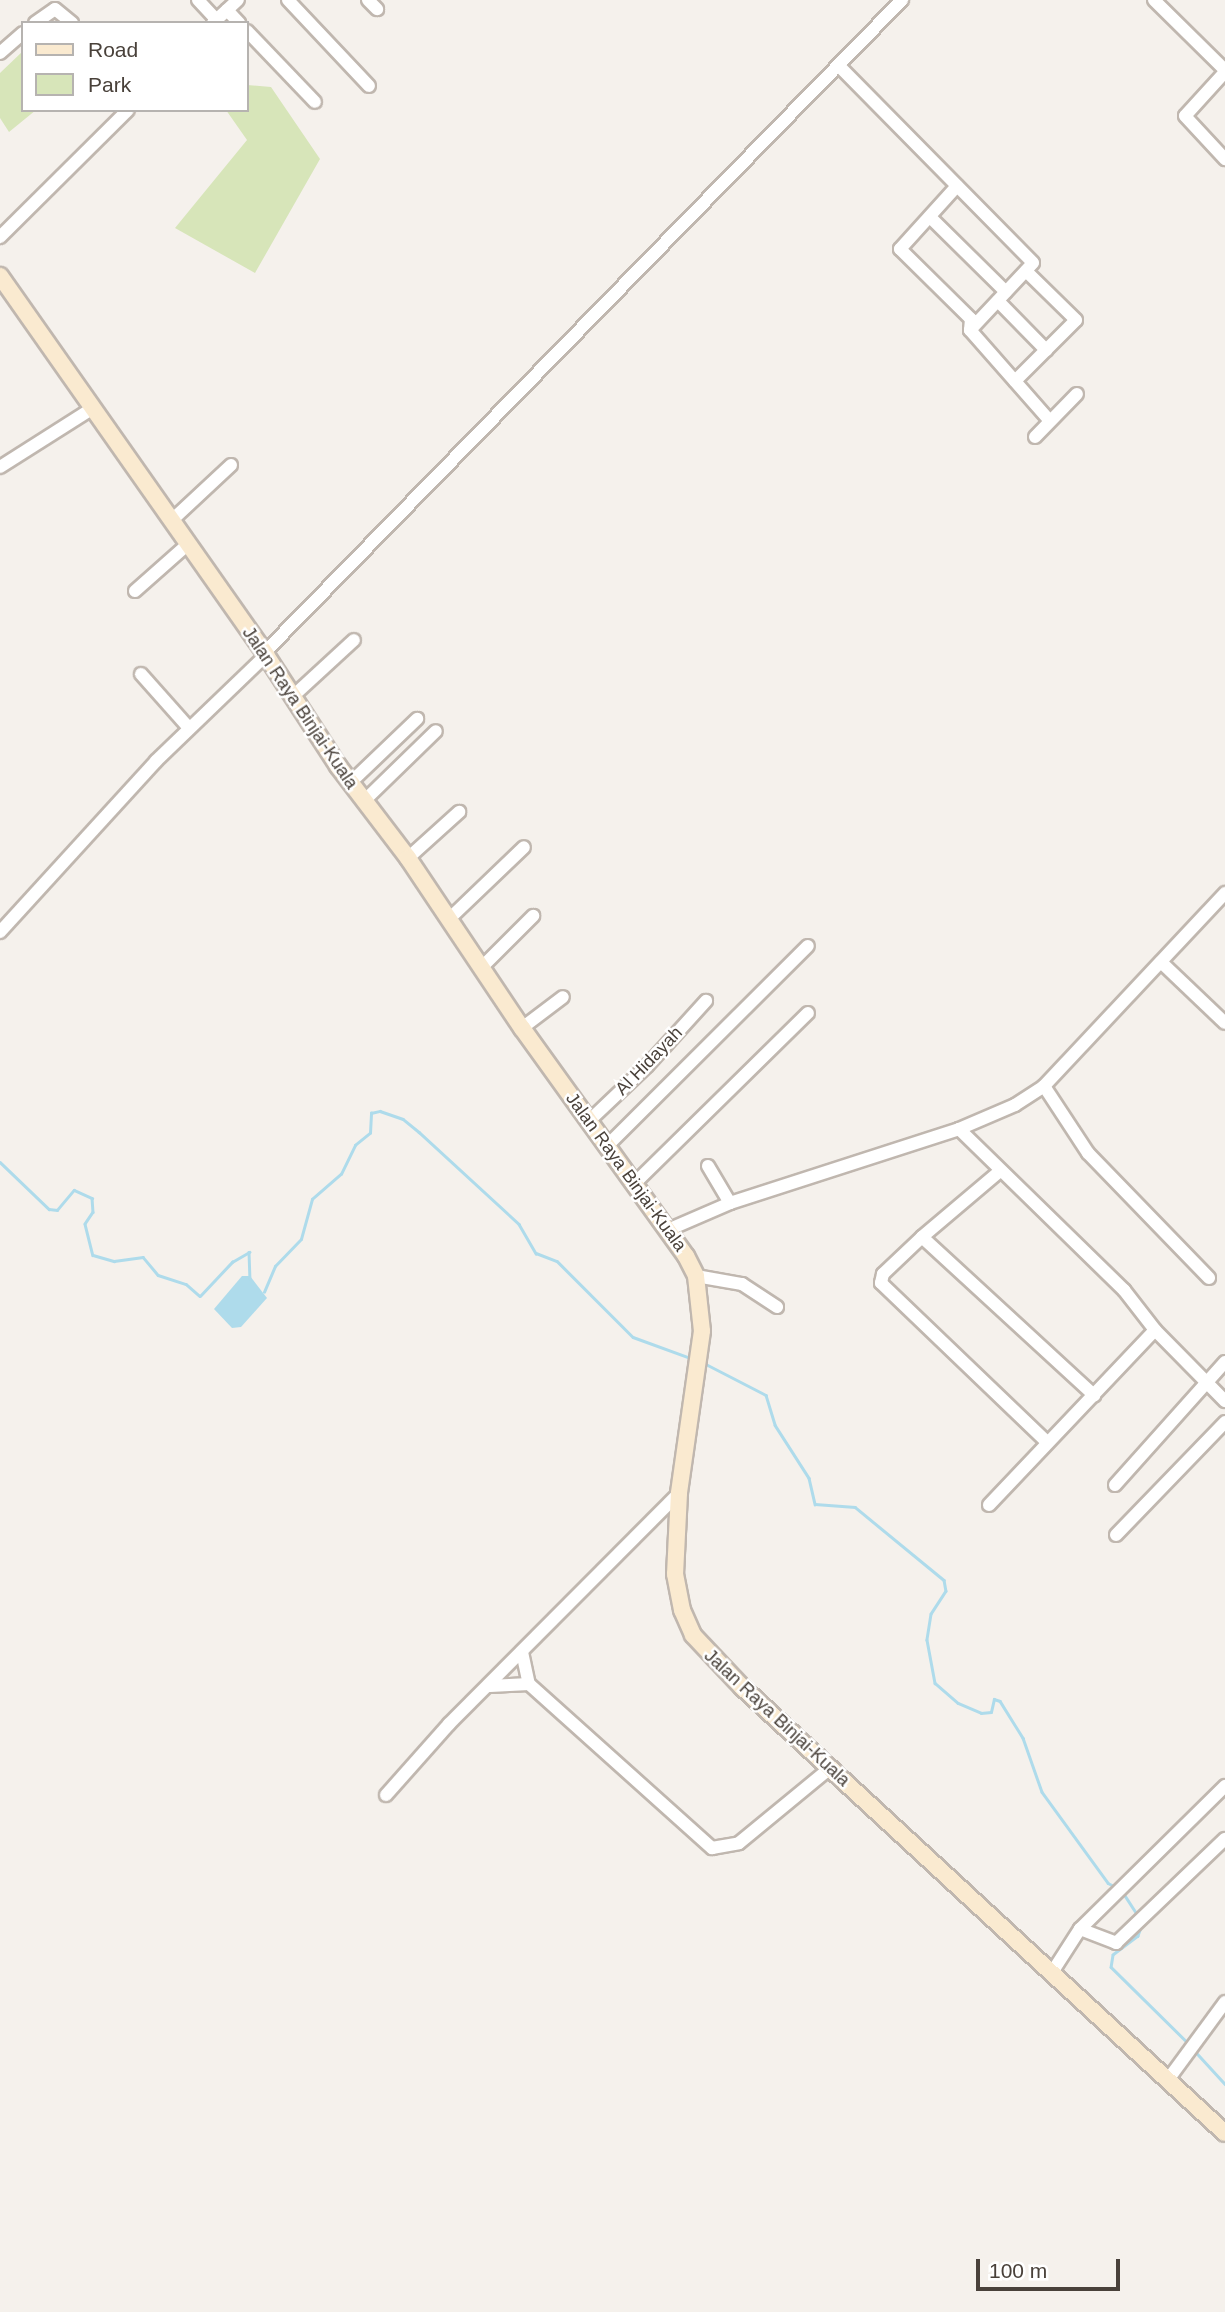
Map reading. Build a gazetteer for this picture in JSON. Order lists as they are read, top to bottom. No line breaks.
{"streets":{"main road":["Jalan Raya Binjai-Kuala"],"street":["Al Hidayah"]},"crossings":[["Jalan Raya Binjai-Kuala","Al Hidayah"]],"legend":["Road","Park"],"scale_bar":"100 m"}
